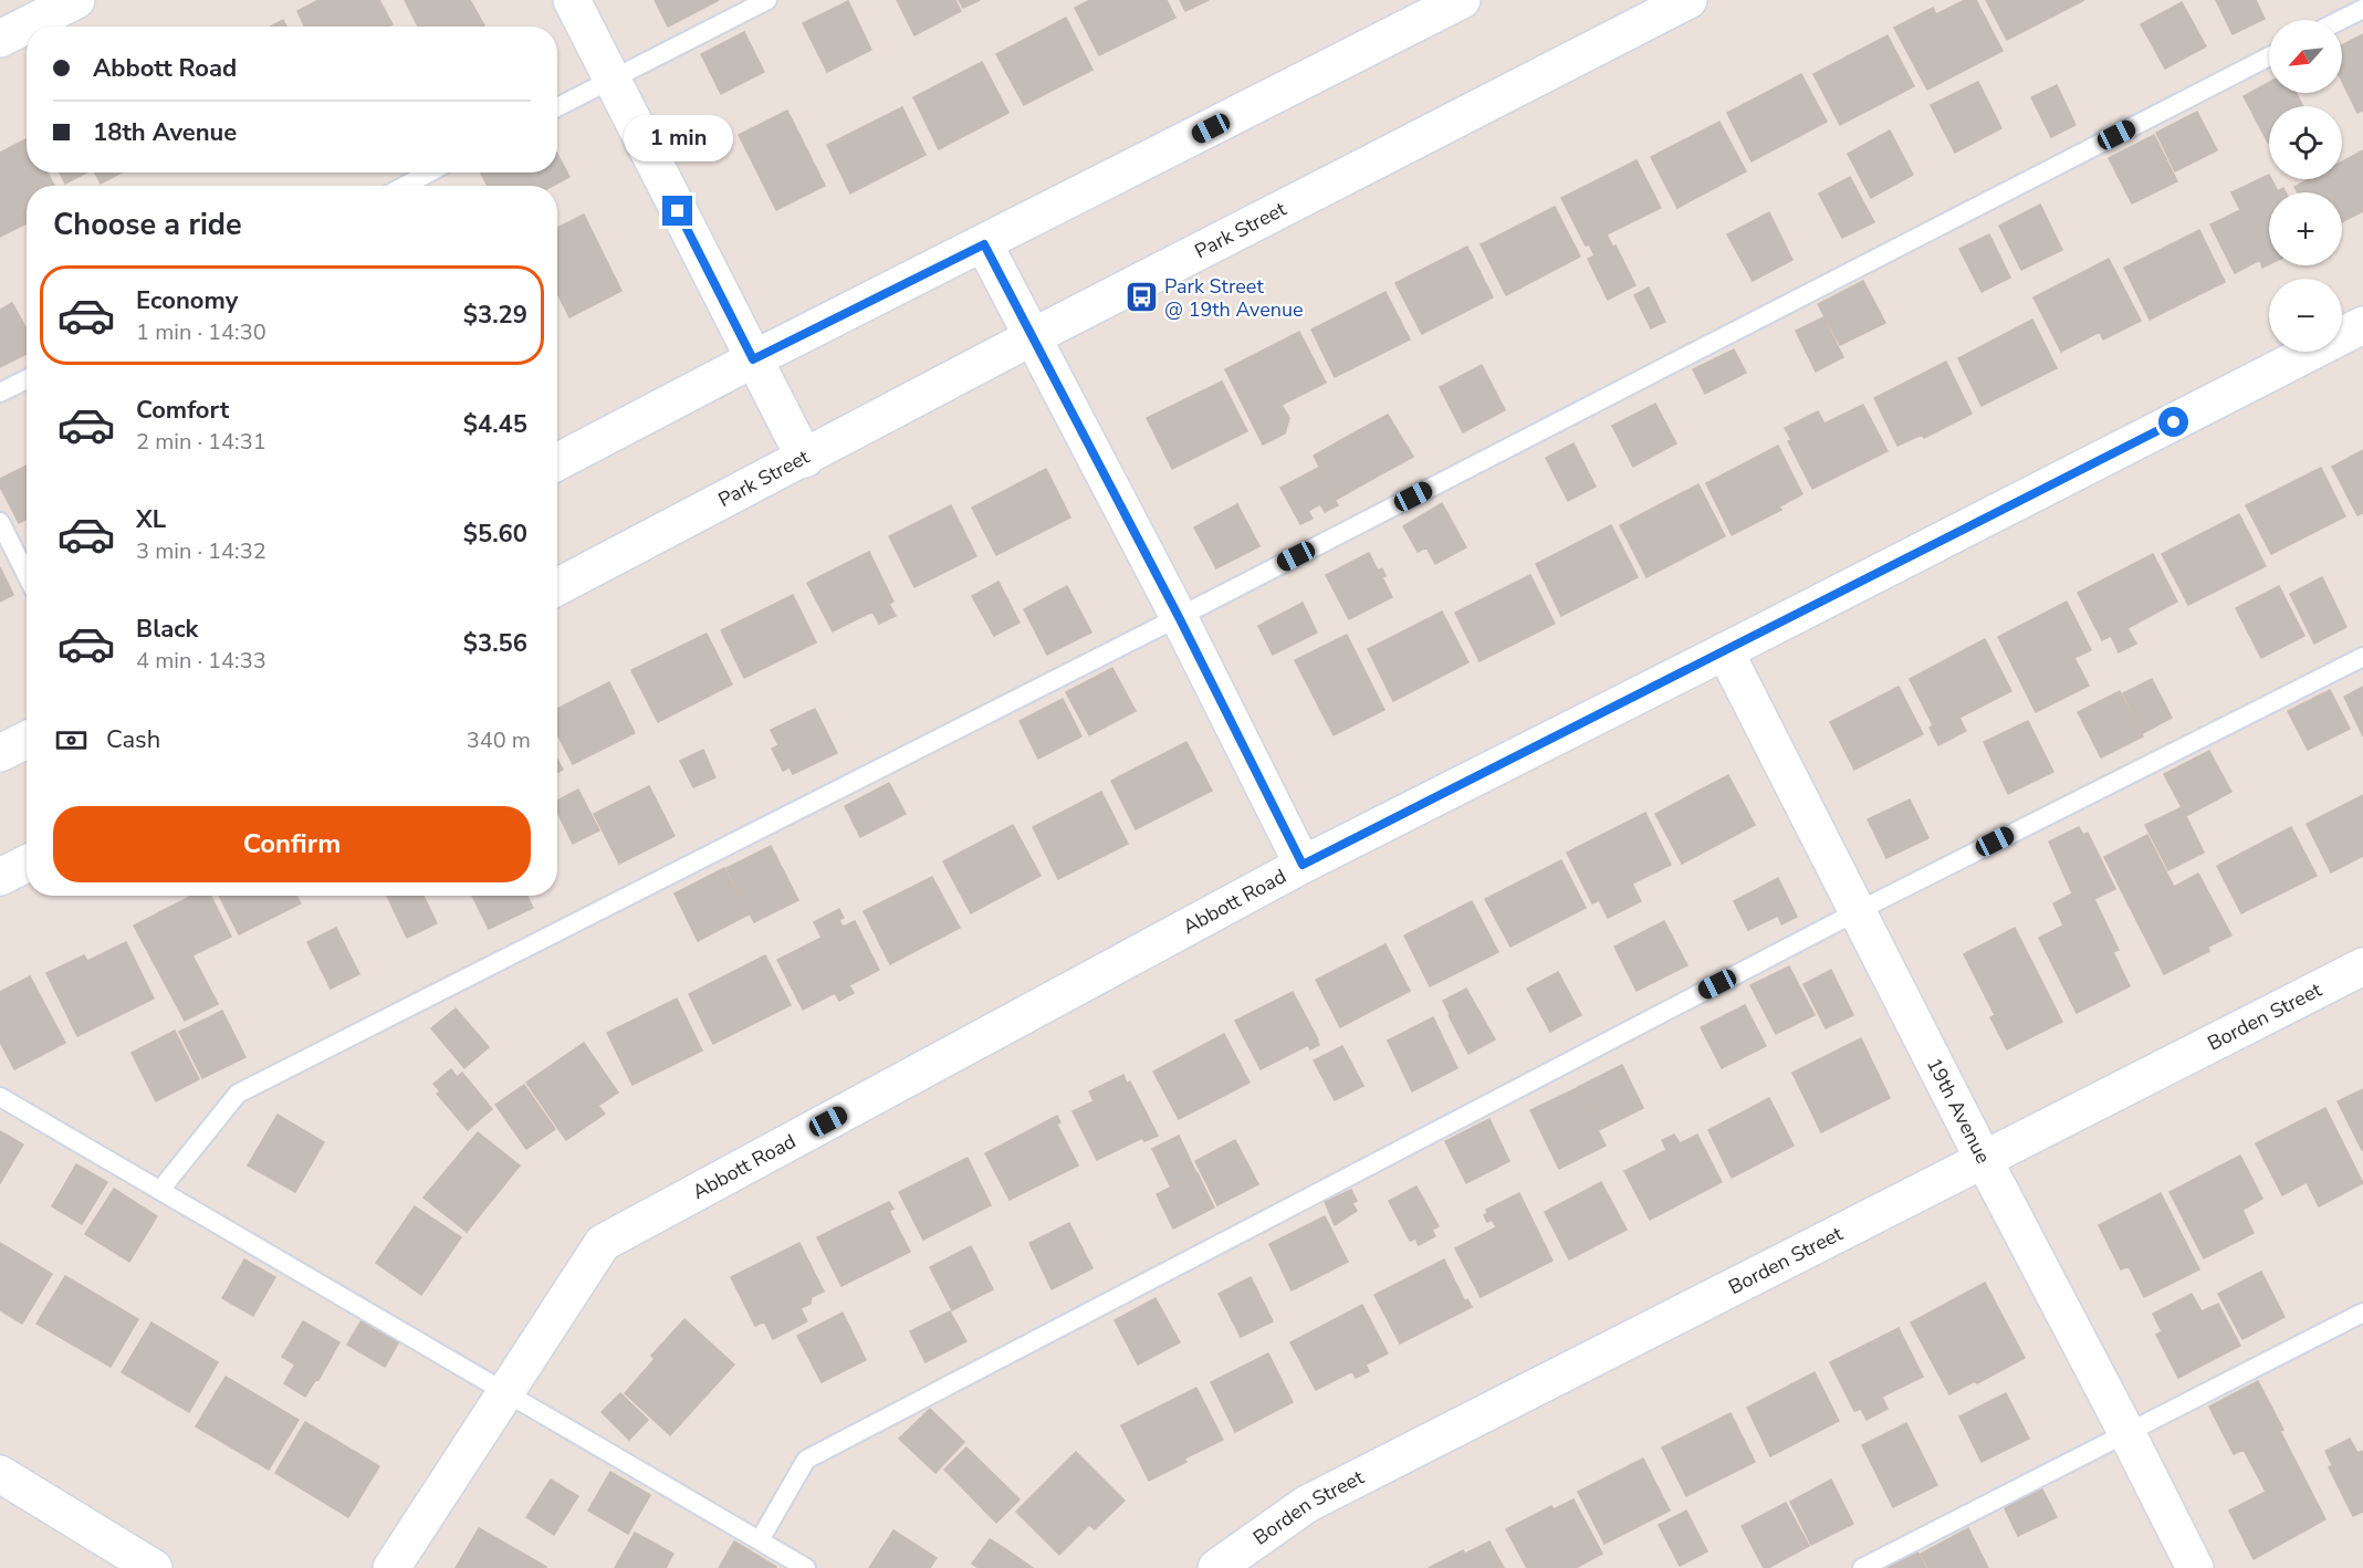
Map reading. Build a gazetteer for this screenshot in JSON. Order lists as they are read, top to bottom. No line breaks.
{"streets":{"street":["Park Street","Abbott Road","Borden Street","19th Avenue"]},"crossings":[["Abbott Road","19th Avenue"],["Borden Street","19th Avenue"]],"places":{"bus stop":["Park Street @ 19th Avenue"]},"north":"bottom left","page":{"map_buttons":["+","−"],"banner":["Abbott Road","18th Avenue"],"bubble":"1 min","heading":"Choose a ride","list":[{"name":"Economy","note":"1 min · 14:30","value":"$3.29"},{"name":"Comfort","note":"2 min · 14:31","value":"$4.45"},{"name":"XL","note":"3 min · 14:32","value":"$5.60"},{"name":"Black","note":"4 min · 14:33","value":"$3.56"}],"pay":["Cash","340 m"],"buttons":"Confirm"}}
